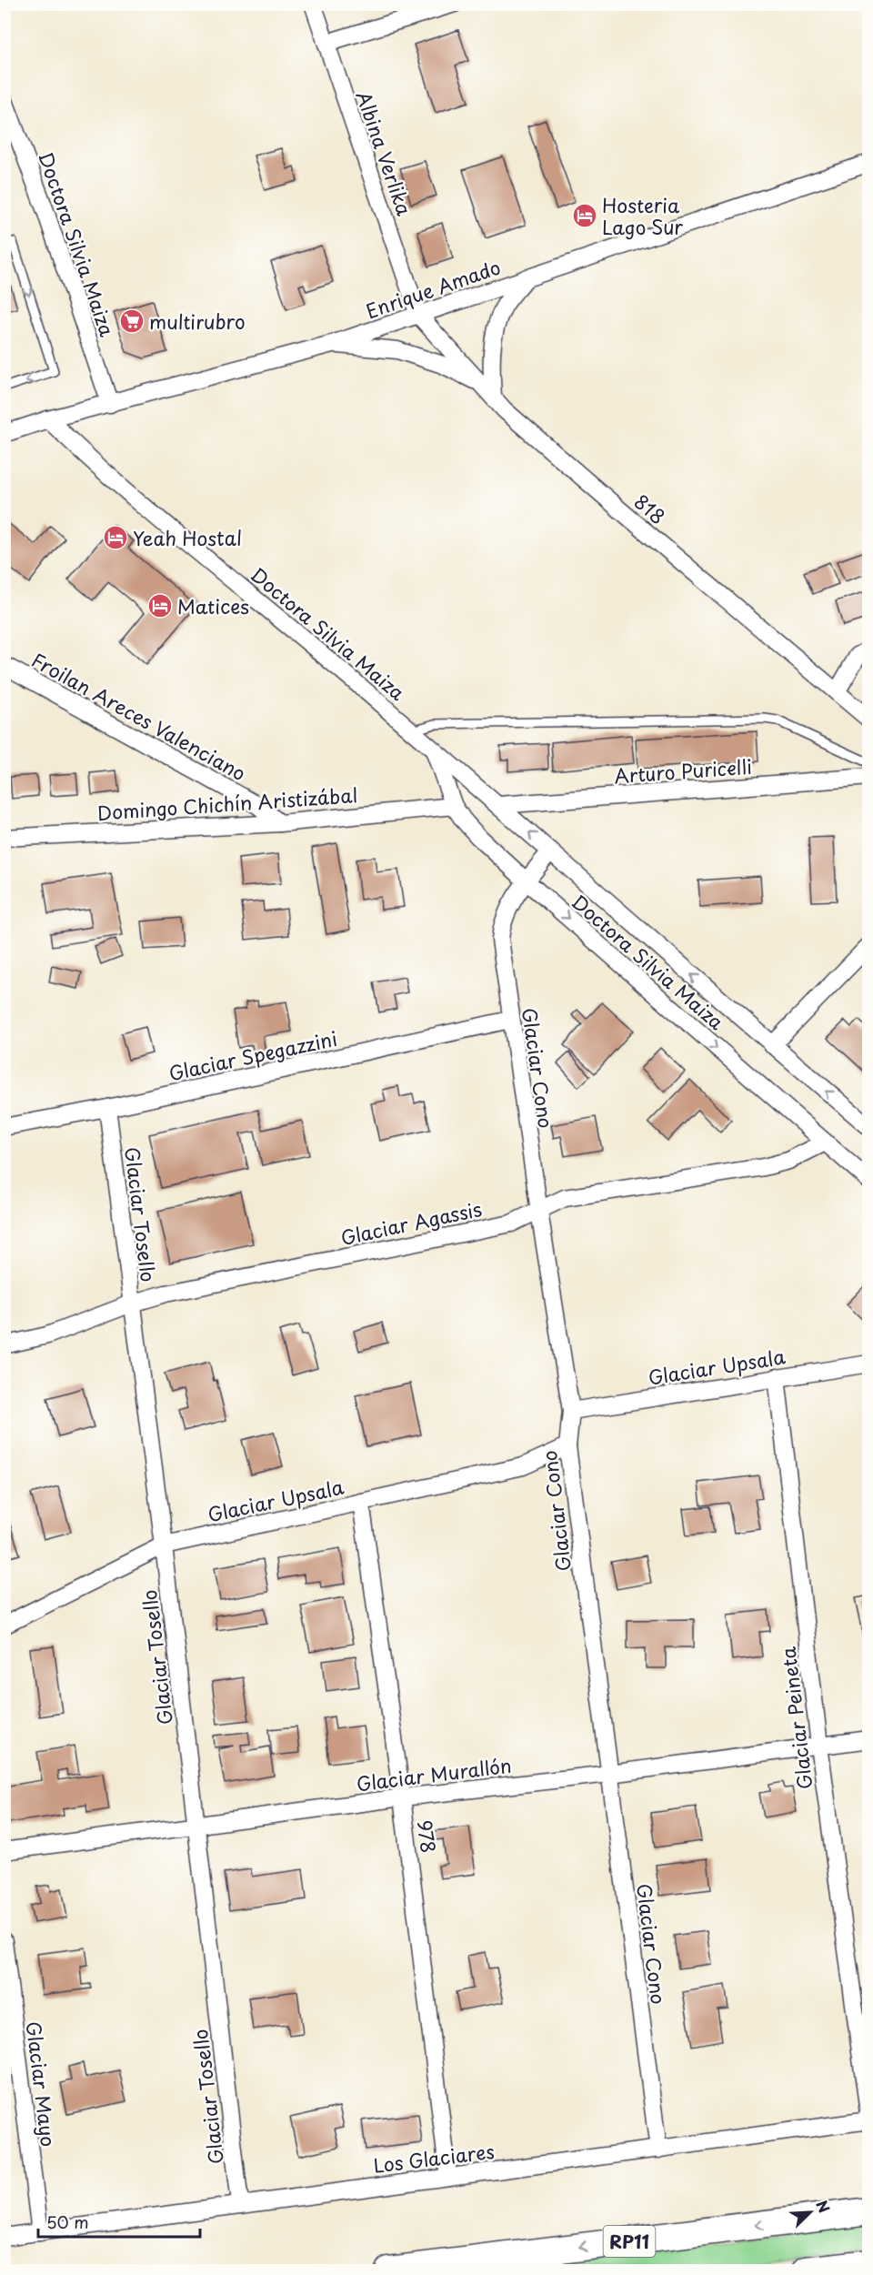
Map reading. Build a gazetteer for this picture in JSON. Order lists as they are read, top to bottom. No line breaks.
{"streets":{"main road":["RP11"],"street":["Albina Verlika","Doctora Silvia Maiza","Enrique Amado","818","Froilan Areces Valenciano","Arturo Puricelli","Domingo Chichín Aristizábal","Glaciar Spegazzini","Glaciar Cono","Glaciar Tosello","Glaciar Agassis","Glaciar Upsala","Glaciar Peineta","Glaciar Murallón","978","Glaciar Mayo","Los Glaciares"]},"crossings":[["Albina Verlika","Enrique Amado"],["Albina Verlika","818"],["Doctora Silvia Maiza","Enrique Amado"],["Doctora Silvia Maiza","Arturo Puricelli"],["Doctora Silvia Maiza","Domingo Chichín Aristizábal"],["Doctora Silvia Maiza","Glaciar Cono"],["Doctora Silvia Maiza","Glaciar Agassis"],["Enrique Amado","818"],["Froilan Areces Valenciano","Domingo Chichín Aristizábal"],["Glaciar Spegazzini","Glaciar Cono"],["Glaciar Spegazzini","Glaciar Tosello"],["Glaciar Cono","Glaciar Agassis"],["Glaciar Cono","Glaciar Upsala"],["Glaciar Cono","Glaciar Murallón"],["Glaciar Cono","Los Glaciares"],["Glaciar Tosello","Glaciar Agassis"],["Glaciar Tosello","Glaciar Upsala"],["Glaciar Tosello","Glaciar Murallón"],["Glaciar Tosello","Los Glaciares"],["Glaciar Upsala","Glaciar Peineta"],["Glaciar Upsala","978"],["Glaciar Peineta","Glaciar Murallón"],["Glaciar Peineta","Los Glaciares"],["Glaciar Murallón","978"],["978","Los Glaciares"],["Glaciar Mayo","Los Glaciares"]],"places":{"hotel":["Hosteria Lago Sur","Yeah Hostal","Matices"],"supermarket":["multirubro"]},"scale_bar":"50 m","north":"top right"}
